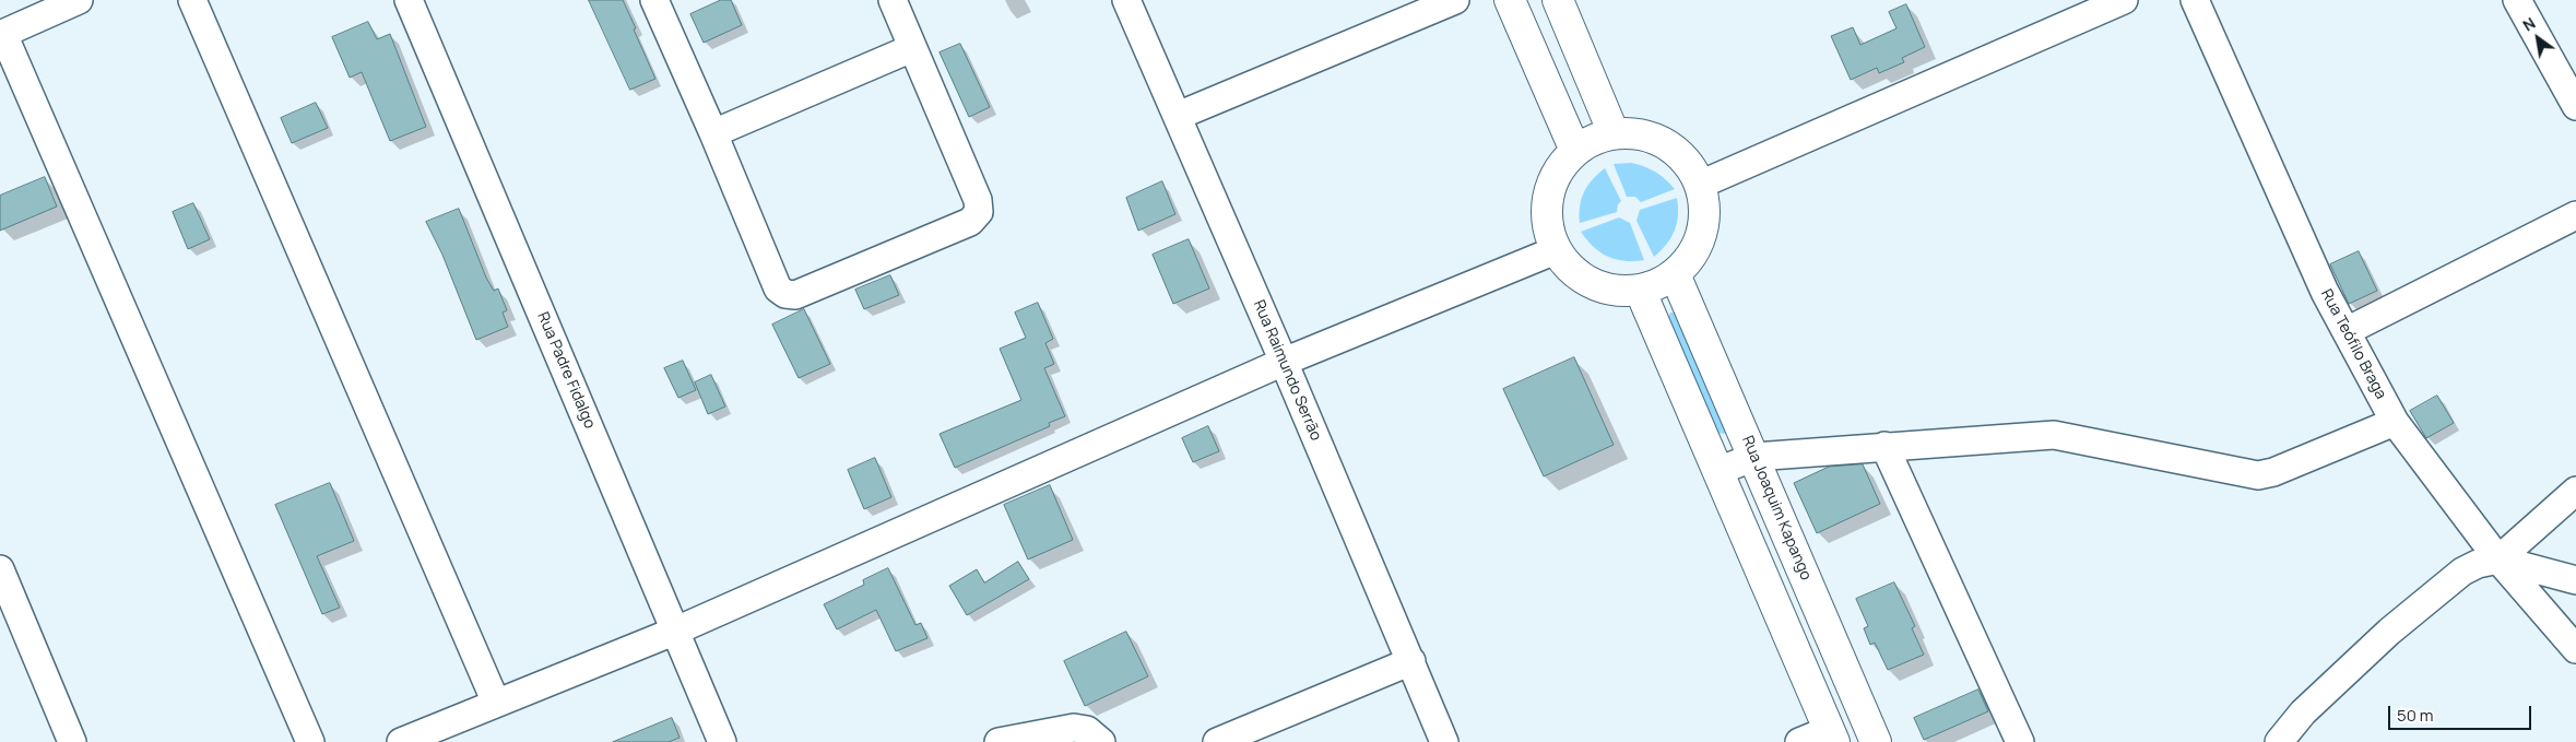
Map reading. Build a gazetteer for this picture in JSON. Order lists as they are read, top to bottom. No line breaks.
{"streets":{"main road":["Rua Joaquim Kapango"],"street":["Rua Teófilo Braga","Rua Padre Fidalgo","Rua Raimundo Serrão"]},"scale_bar":"50 m","north":"top left"}
